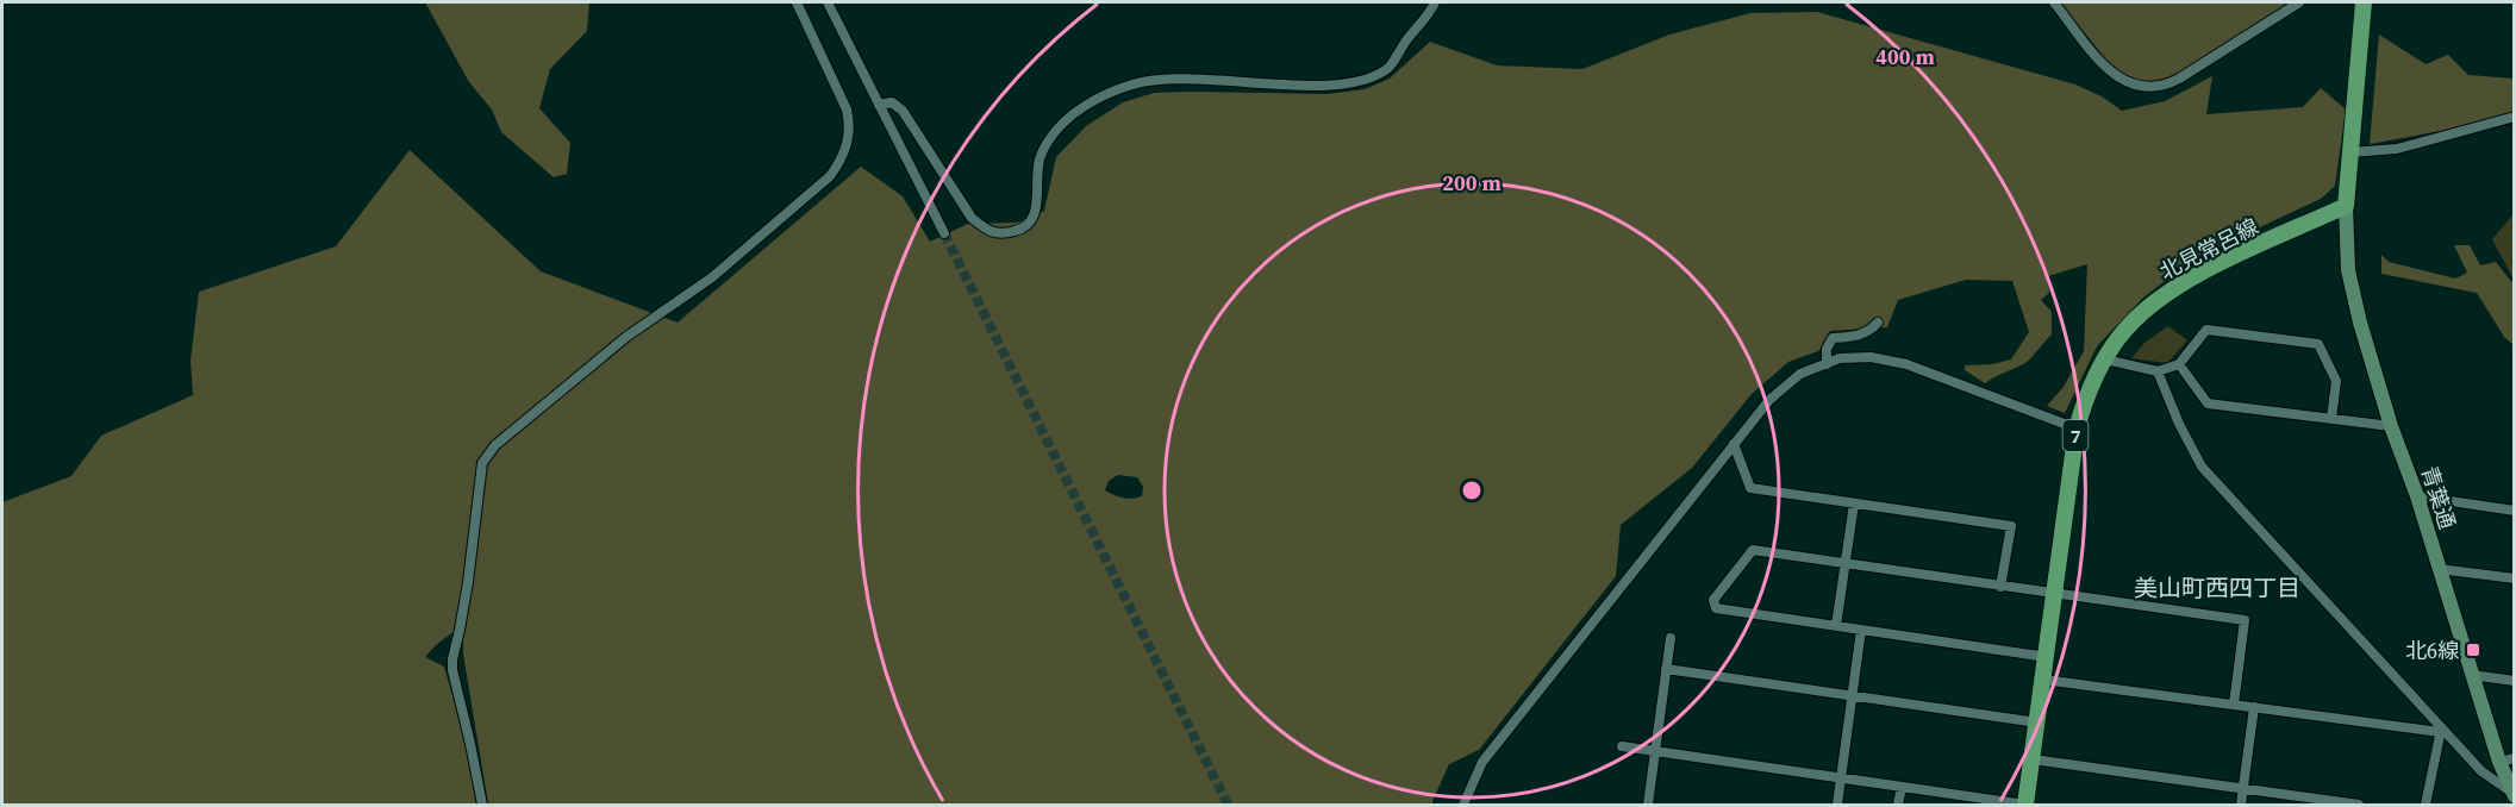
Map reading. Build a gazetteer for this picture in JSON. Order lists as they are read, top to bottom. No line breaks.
{"streets":{"main road":["北見常呂線","7"],"street":["青葉通"]},"crossings":[["北見常呂線","青葉通"]],"districts":["美山町西四丁目"],"places":{"transit":["北6線"]},"rings":["400 m","200 m"]}
